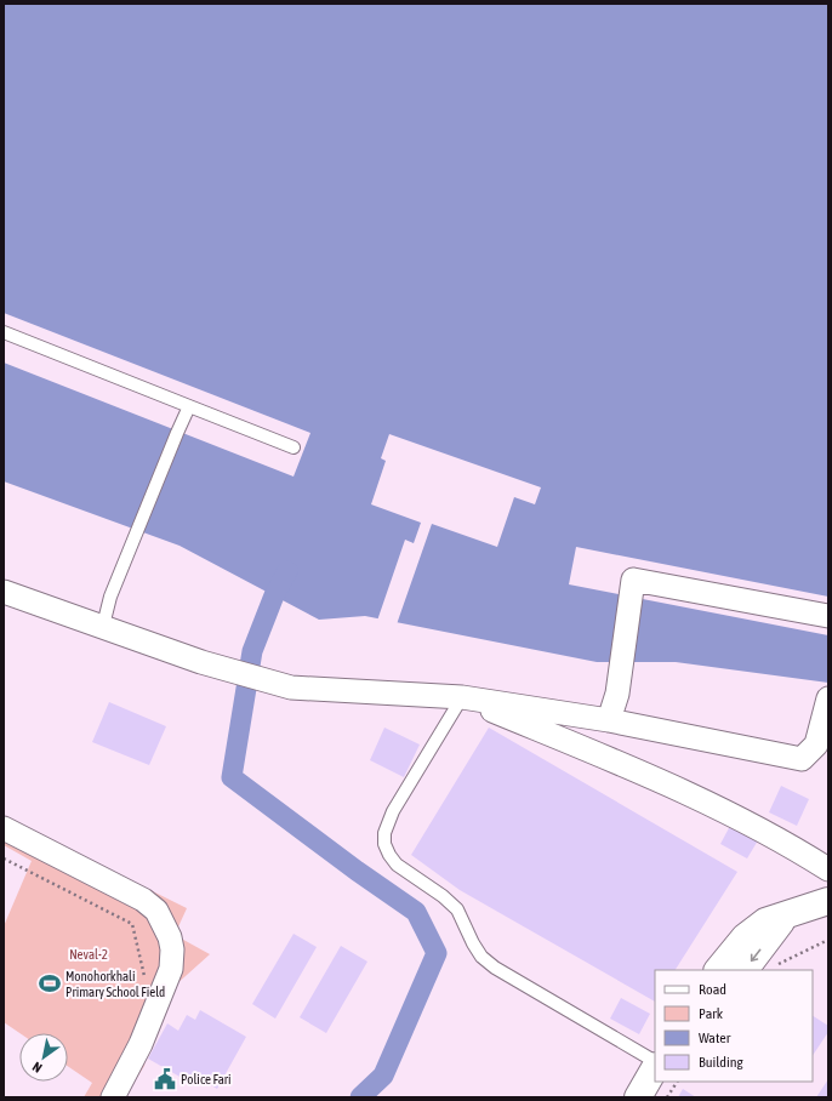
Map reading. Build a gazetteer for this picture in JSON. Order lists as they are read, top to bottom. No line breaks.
{"parks":["Neval-2"],"places":{"sports":["Monohorkhali Primary School Field"],"public building":["Police Fari"]},"legend":["Road","Park","Water","Building"],"north":"bottom left"}
